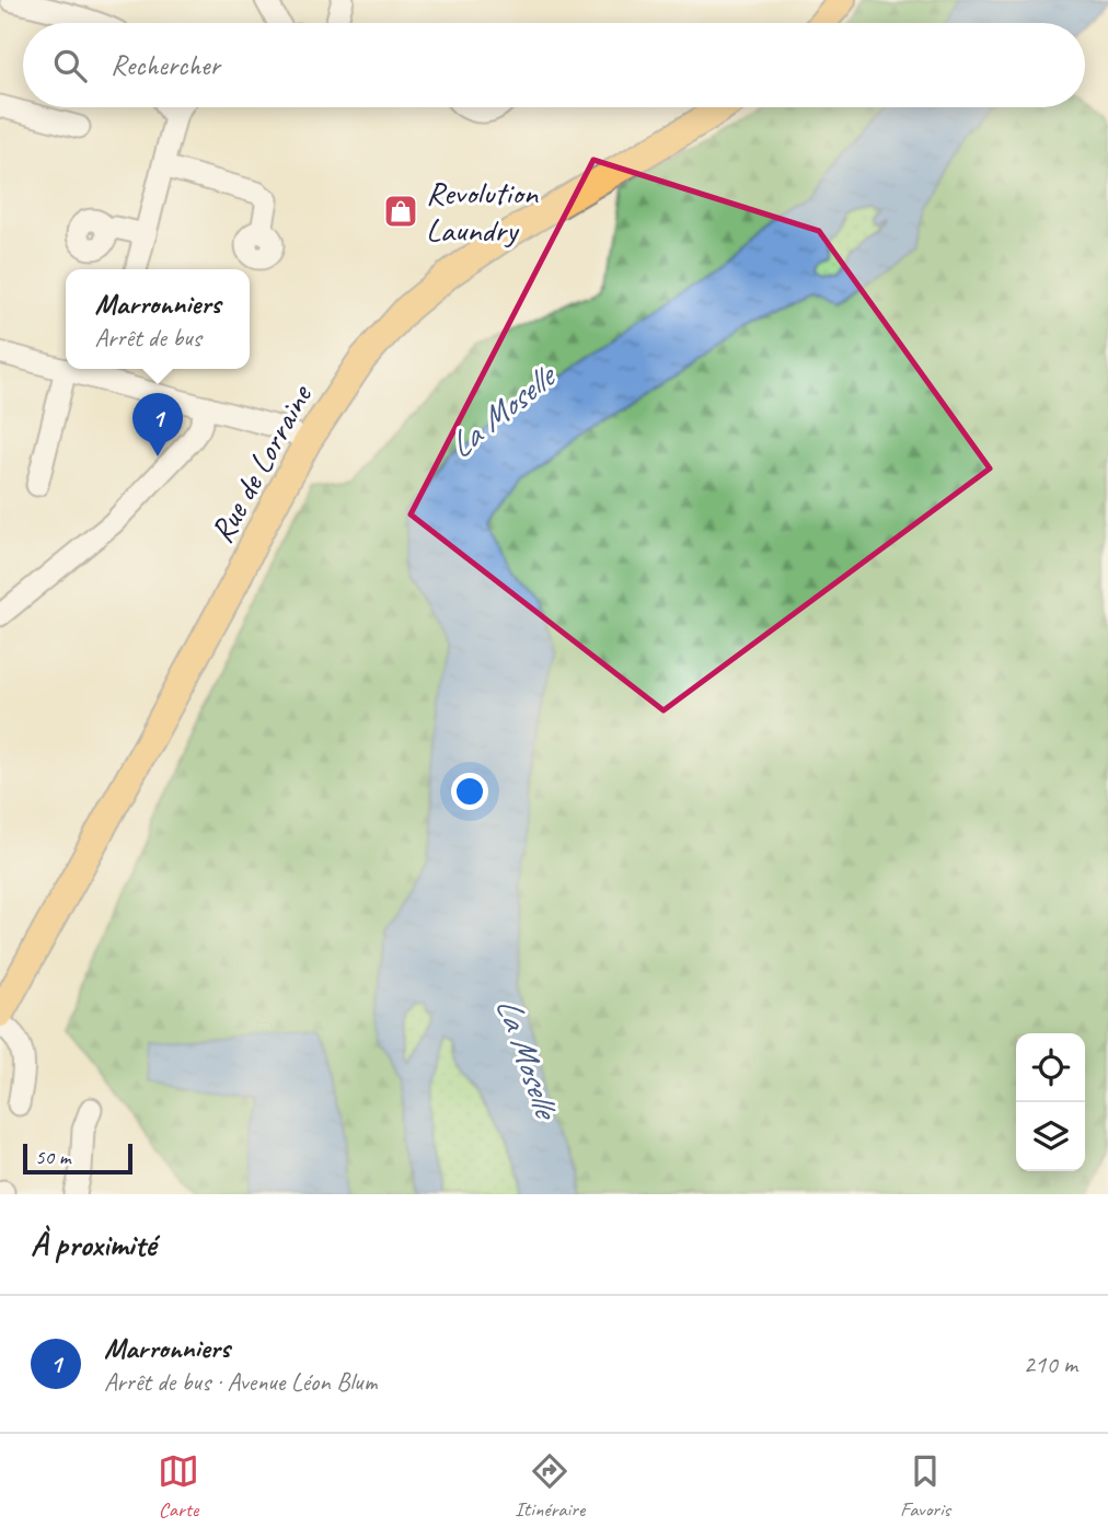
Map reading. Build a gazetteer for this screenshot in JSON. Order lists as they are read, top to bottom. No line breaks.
{"streets":{"main road":["Rue de Lorraine"]},"water":["La Moselle"],"places":{"shop":["Revolution Laundry"]},"scale_bar":"50 m","page":{"search":"Rechercher","popup":["Marronniers","Arrêt de bus"],"pins":"1","scale":"50 m","heading":"À proximité","list":[{"mark":"1","name":"Marronniers","note":"Arrêt de bus · Avenue Léon Blum","value":"210 m"}],"nav":["Carte","Itinéraire","Favoris"]}}
